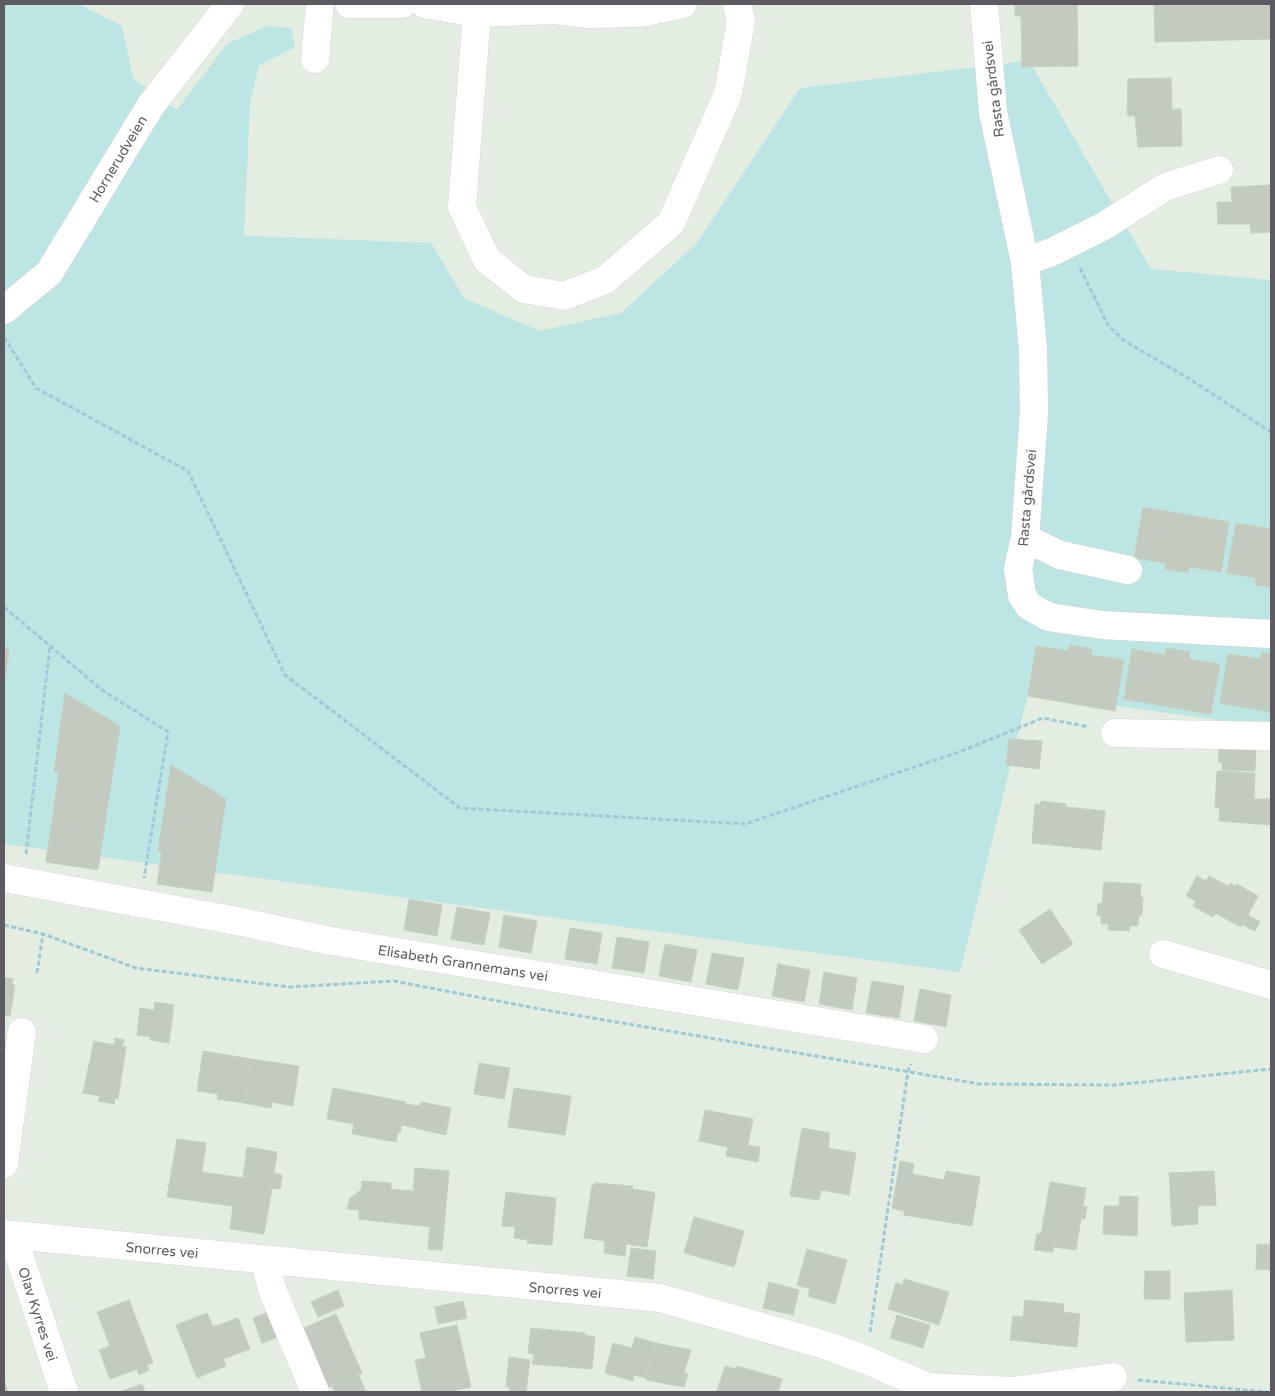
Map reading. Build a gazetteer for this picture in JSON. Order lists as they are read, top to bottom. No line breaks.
{"streets":{"street":["Rasta gårdsvei","Hornerudveien","Elisabeth Grannemans vei","Snorres vei","Olav Kyrres vei"]},"crossings":[["Snorres vei","Olav Kyrres vei"]]}
